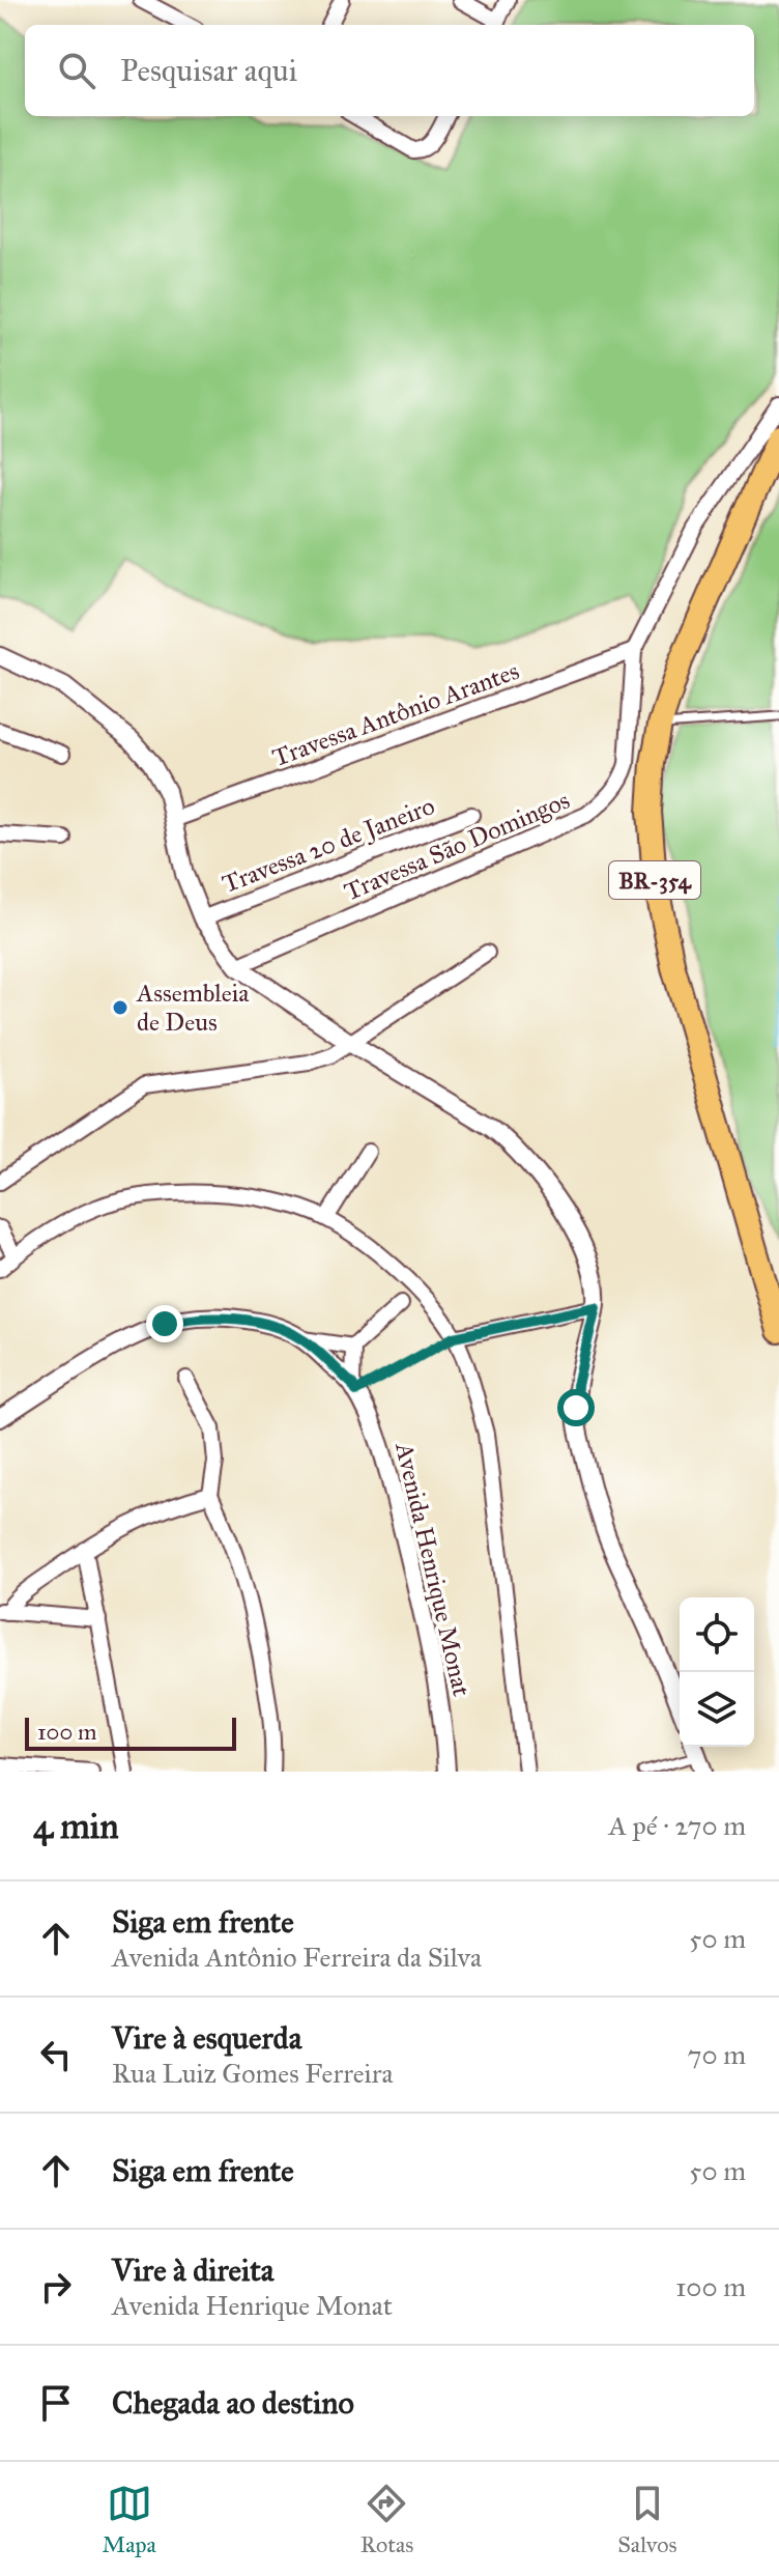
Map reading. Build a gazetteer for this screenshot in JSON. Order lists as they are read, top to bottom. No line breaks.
{"streets":{"highway":["BR-354"],"street":["Travessa Antônio Arantes","Travessa 20 de Janeiro","Travessa São Domingos","Avenida Henrique Monat"]},"crossings":[["Travessa Antônio Arantes","Travessa São Domingos"]],"places":["Assembleia de Deus"],"scale_bar":"100 m","page":{"search":"Pesquisar aqui","scale":"100 m","heading":["4 min","A pé · 270 m"],"list":[["Siga em frente","Avenida Antônio Ferreira da Silva","50 m"],["Vire à esquerda","Rua Luiz Gomes Ferreira","70 m"],["Siga em frente","50 m"],["Vire à direita","Avenida Henrique Monat","100 m"],"Chegada ao destino"],"nav":["Mapa","Rotas","Salvos"]}}
